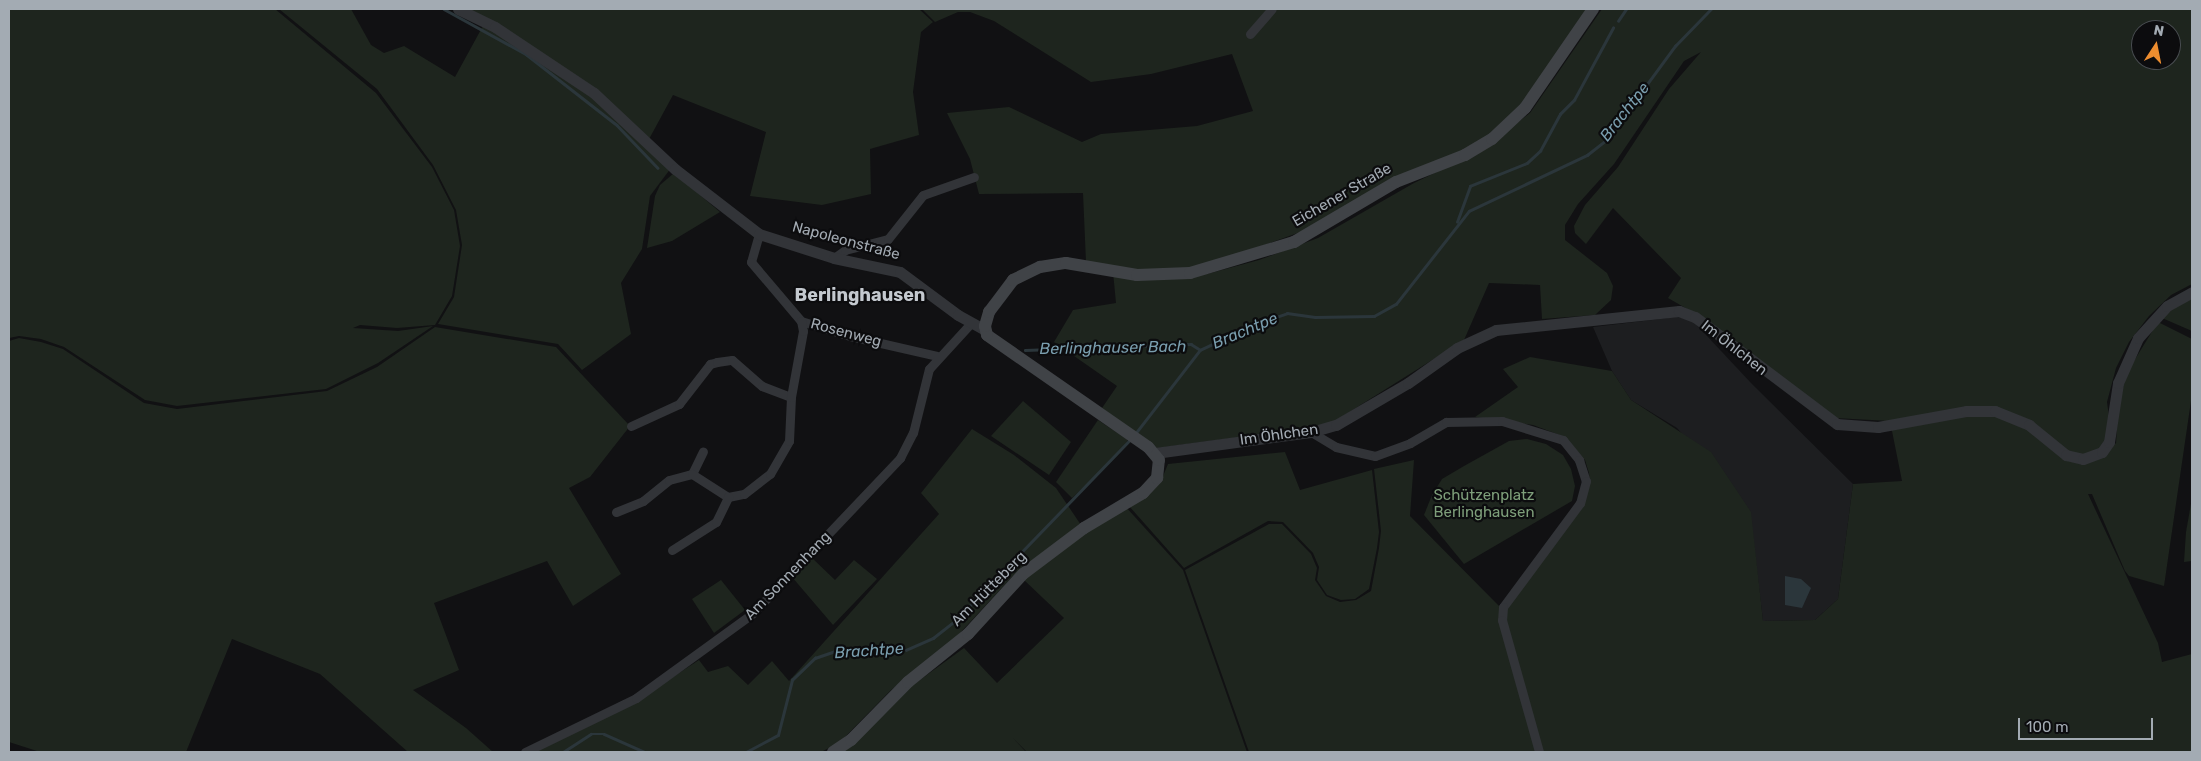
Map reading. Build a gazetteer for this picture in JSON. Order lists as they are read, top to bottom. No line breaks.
{"streets":{"main road":["Eichener Straße","Napoleonstraße","Am Hütteberg"],"street":["Rosenweg","Im Öhlchen","Am Sonnenhang"]},"crossings":[["Eichener Straße","Napoleonstraße"],["Napoleonstraße","Rosenweg"],["Napoleonstraße","Im Öhlchen"],["Napoleonstraße","Am Sonnenhang"],["Napoleonstraße","Am Hütteberg"],["Rosenweg","Am Sonnenhang"],["Im Öhlchen","Am Hütteberg"]],"districts":["Berlinghausen"],"water":["Brachtpe","Berlinghauser Bach"],"parks":["Schützenplatz Berlinghausen"],"scale_bar":"100 m","north":"top"}
